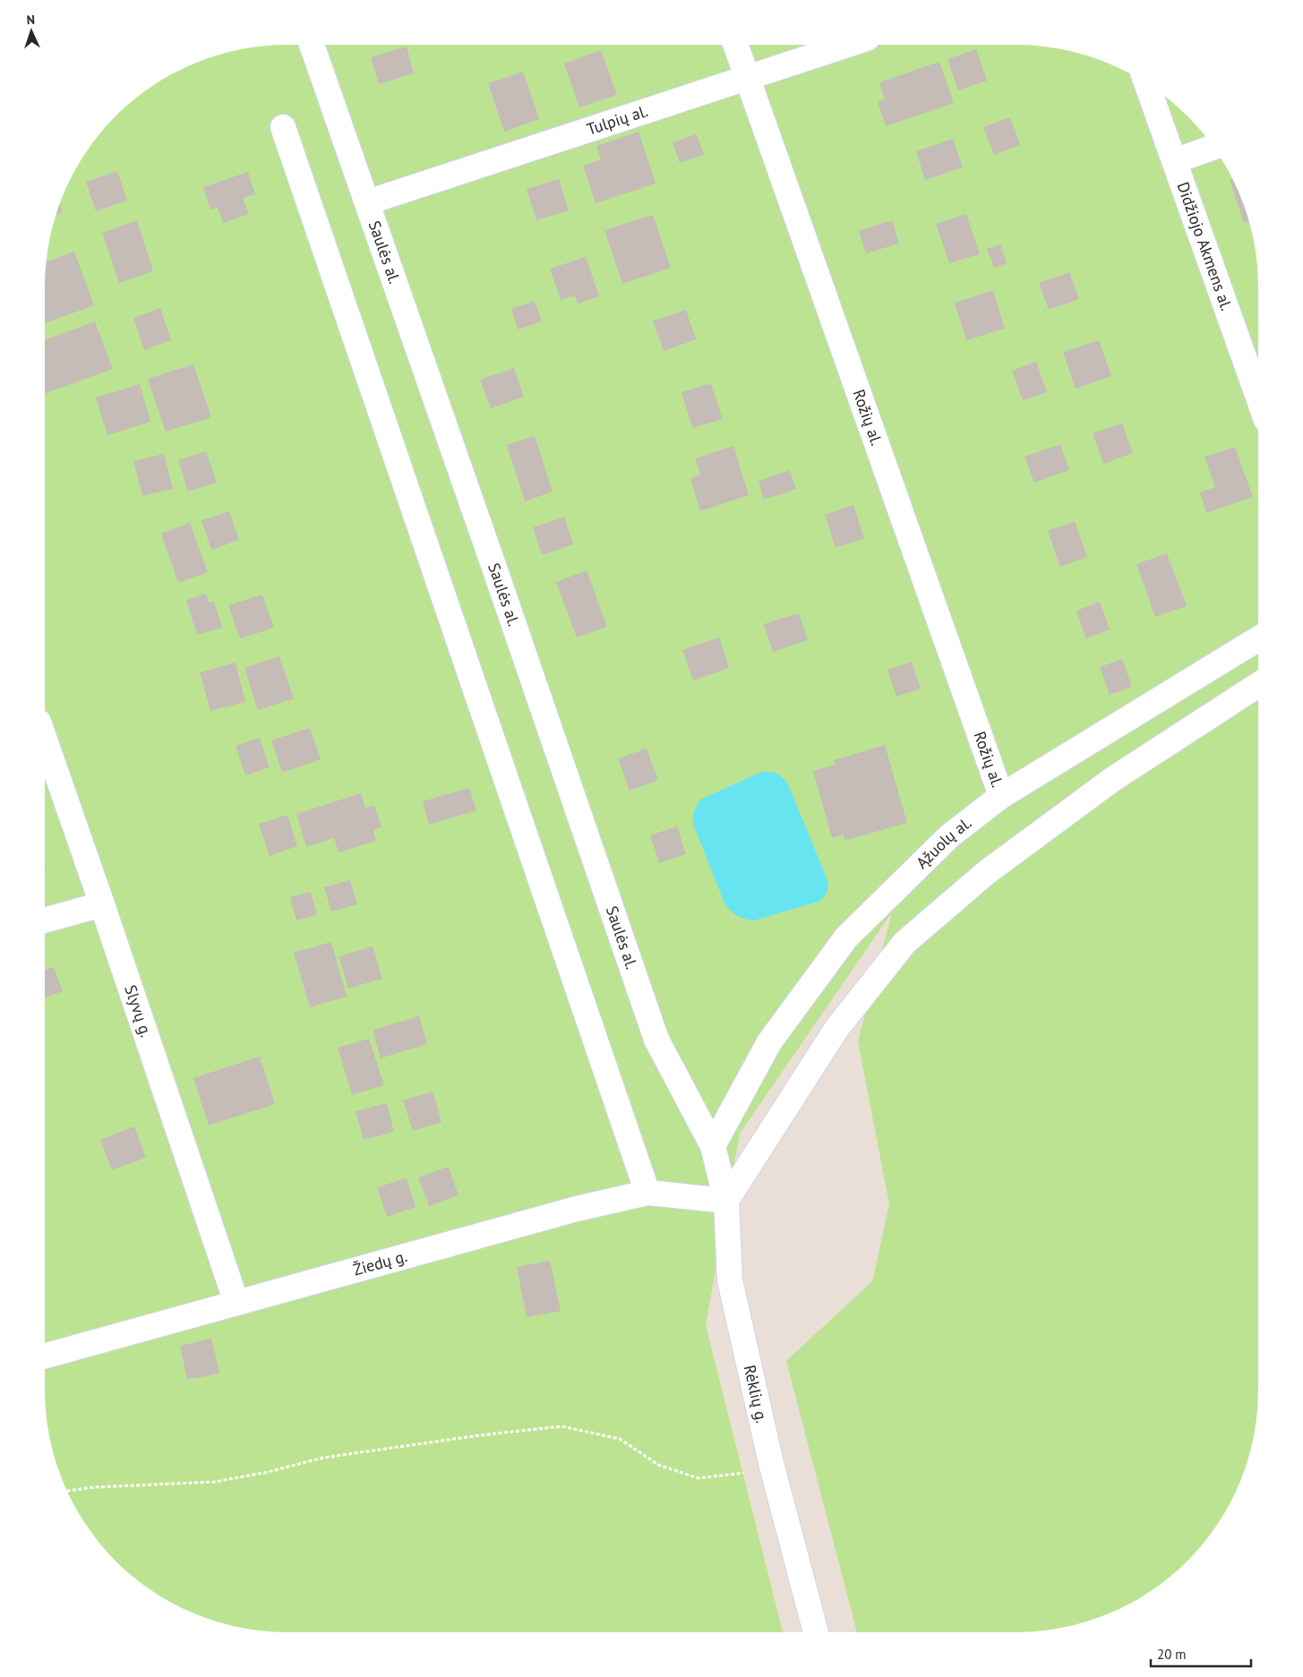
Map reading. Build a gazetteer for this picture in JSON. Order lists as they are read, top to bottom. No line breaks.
{"streets":{"street":["Tulpių al.","Didžiojo Akmens al.","Saulės al.","Rožių al.","Ąžuolų al.","Slyvų g.","Žiedų g.","Rėklių g."]},"crossings":[["Tulpių al.","Saulės al."],["Tulpių al.","Rožių al."],["Saulės al.","Ąžuolų al."],["Saulės al.","Rėklių g."],["Rožių al.","Ąžuolų al."],["Ąžuolų al.","Rėklių g."],["Slyvų g.","Žiedų g."],["Žiedų g.","Rėklių g."]],"scale_bar":"20 m","north":"top"}
